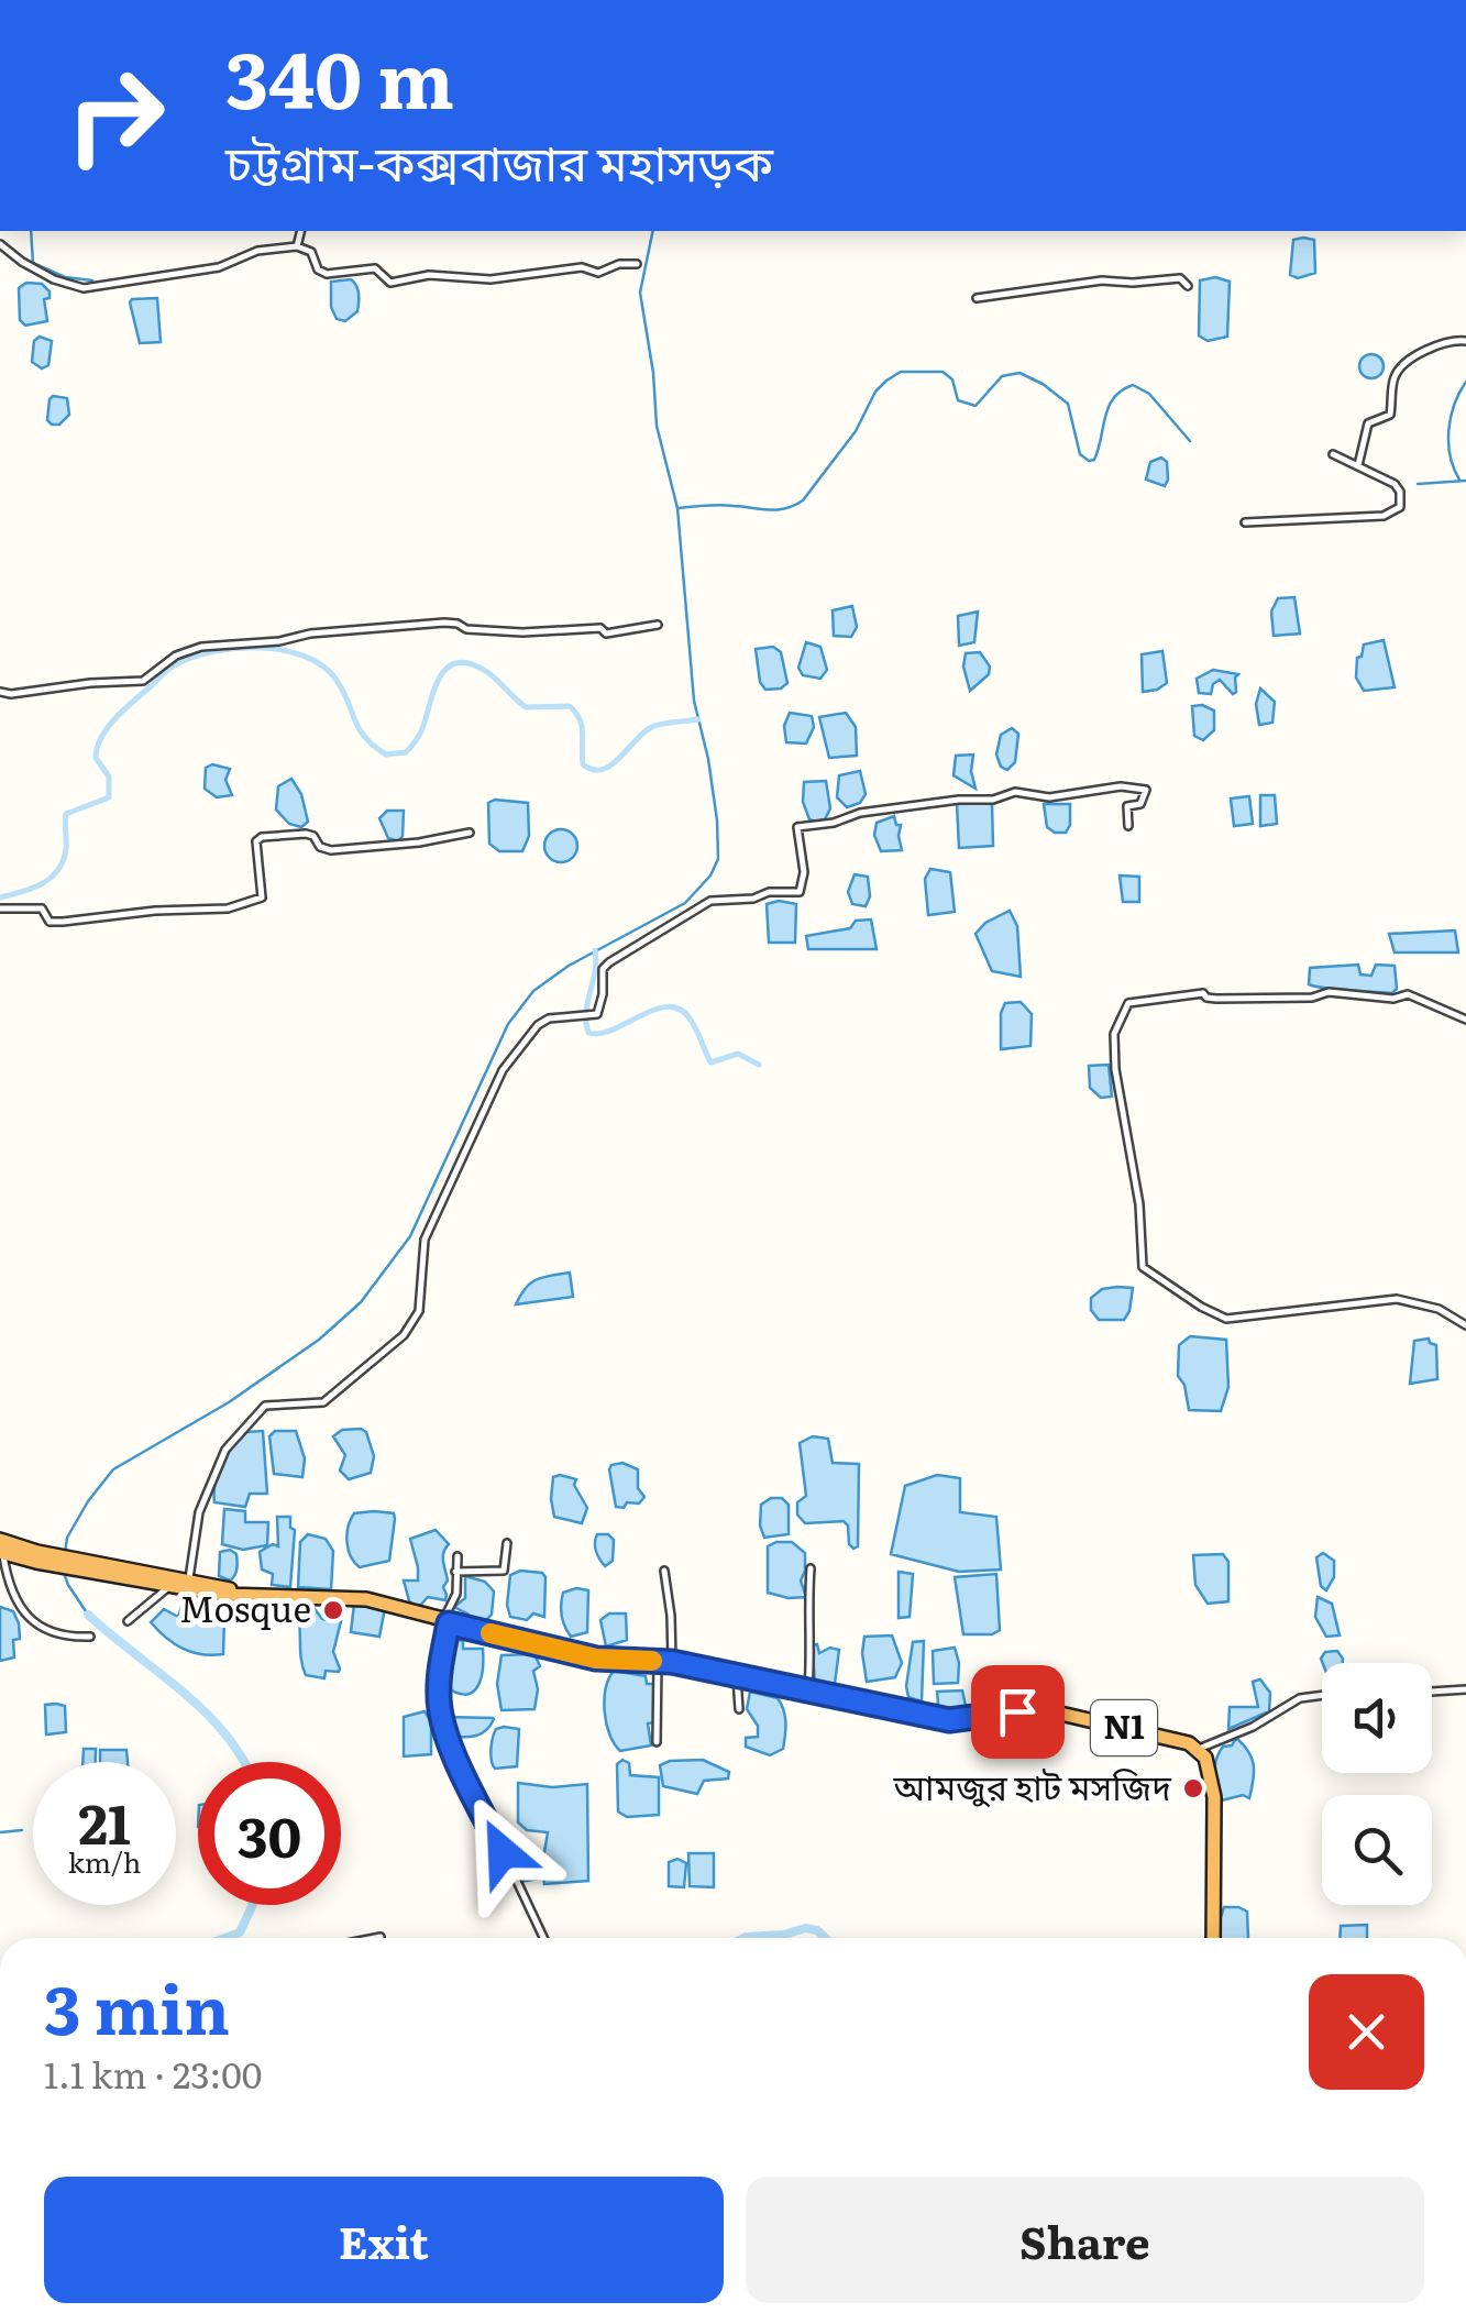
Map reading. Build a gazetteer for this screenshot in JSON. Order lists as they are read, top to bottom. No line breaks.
{"streets":{"highway":["N1"]},"places":["Mosque","আমজুর হাট মসজিদ"],"page":{"turn":["340 m","চট্টগ্রাম-কক্সবাজার মহাসড়ক"],"speed":"21 km/h","limit":"30","heading":["3 min","1.1 km · 23:00"],"buttons":["Exit","Share"]}}
